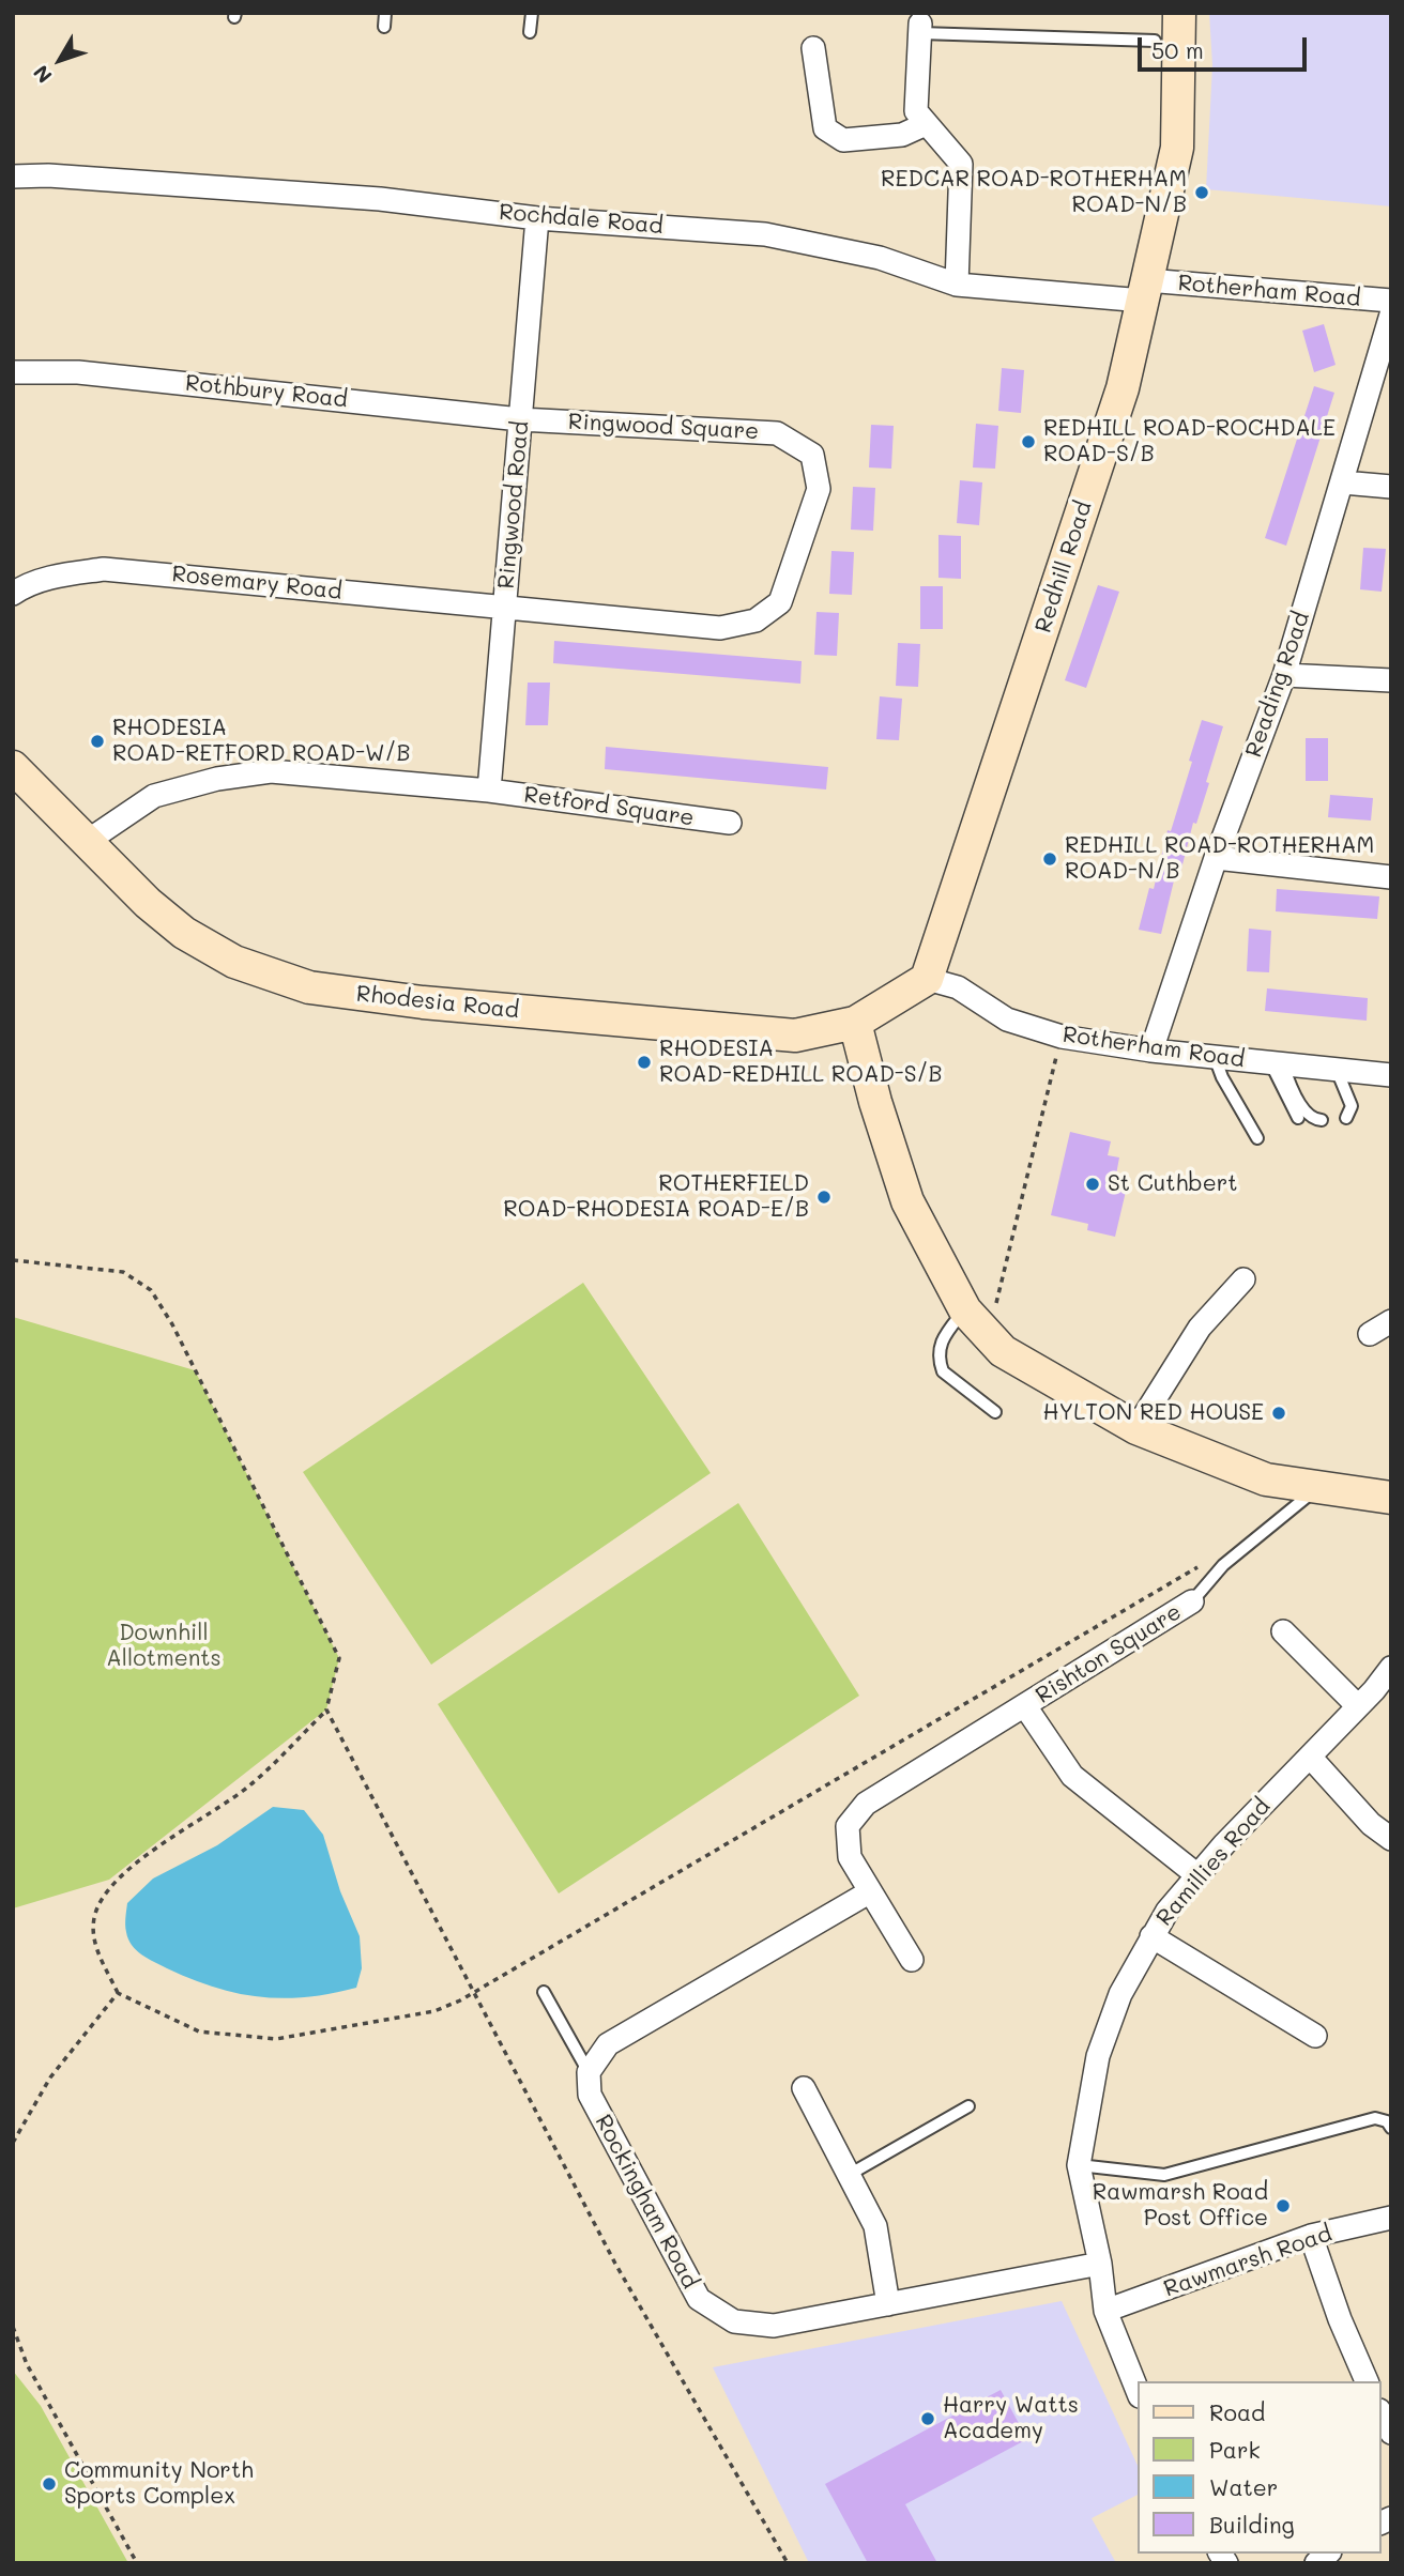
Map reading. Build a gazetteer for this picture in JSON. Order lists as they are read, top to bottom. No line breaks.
{"streets":{"street":["Rochdale Road","Rotherham Road","Rothbury Road","Ringwood Square","Ringwood Road","Redhill Road","Rosemary Road","Reading Road","Retford Square","Rhodesia Road","Rishton Square","Ramillies Road","Rockingham Road","Rawmarsh Road"]},"crossings":[["Rochdale Road","Rotherham Road"],["Rochdale Road","Ringwood Road"],["Rochdale Road","Redhill Road"],["Rotherham Road","Redhill Road"],["Rotherham Road","Reading Road"],["Rotherham Road","Rhodesia Road"],["Rothbury Road","Ringwood Square"],["Rothbury Road","Ringwood Road"],["Ringwood Square","Ringwood Road"],["Ringwood Square","Rosemary Road"],["Ringwood Road","Rosemary Road"],["Ringwood Road","Retford Square"],["Redhill Road","Rhodesia Road"],["Retford Square","Rhodesia Road"],["Rishton Square","Ramillies Road"],["Ramillies Road","Rockingham Road"],["Ramillies Road","Rawmarsh Road"]],"parks":["Downhill Allotments"],"places":["REDCAR ROAD-ROTHERHAM ROAD-N/B","REDHILL ROAD-ROCHDALE ROAD-S/B","RHODESIA ROAD-RETFORD ROAD-W/B","REDHILL ROAD-ROTHERHAM ROAD-N/B","RHODESIA ROAD-REDHILL ROAD-S/B","St Cuthbert","ROTHERFIELD ROAD-RHODESIA ROAD-E/B","HYLTON RED HOUSE","Rawmarsh Road Post Office","Harry Watts Academy","Community North Sports Complex"],"legend":["Road","Park","Water","Building"],"scale_bar":"50 m","north":"bottom left"}
